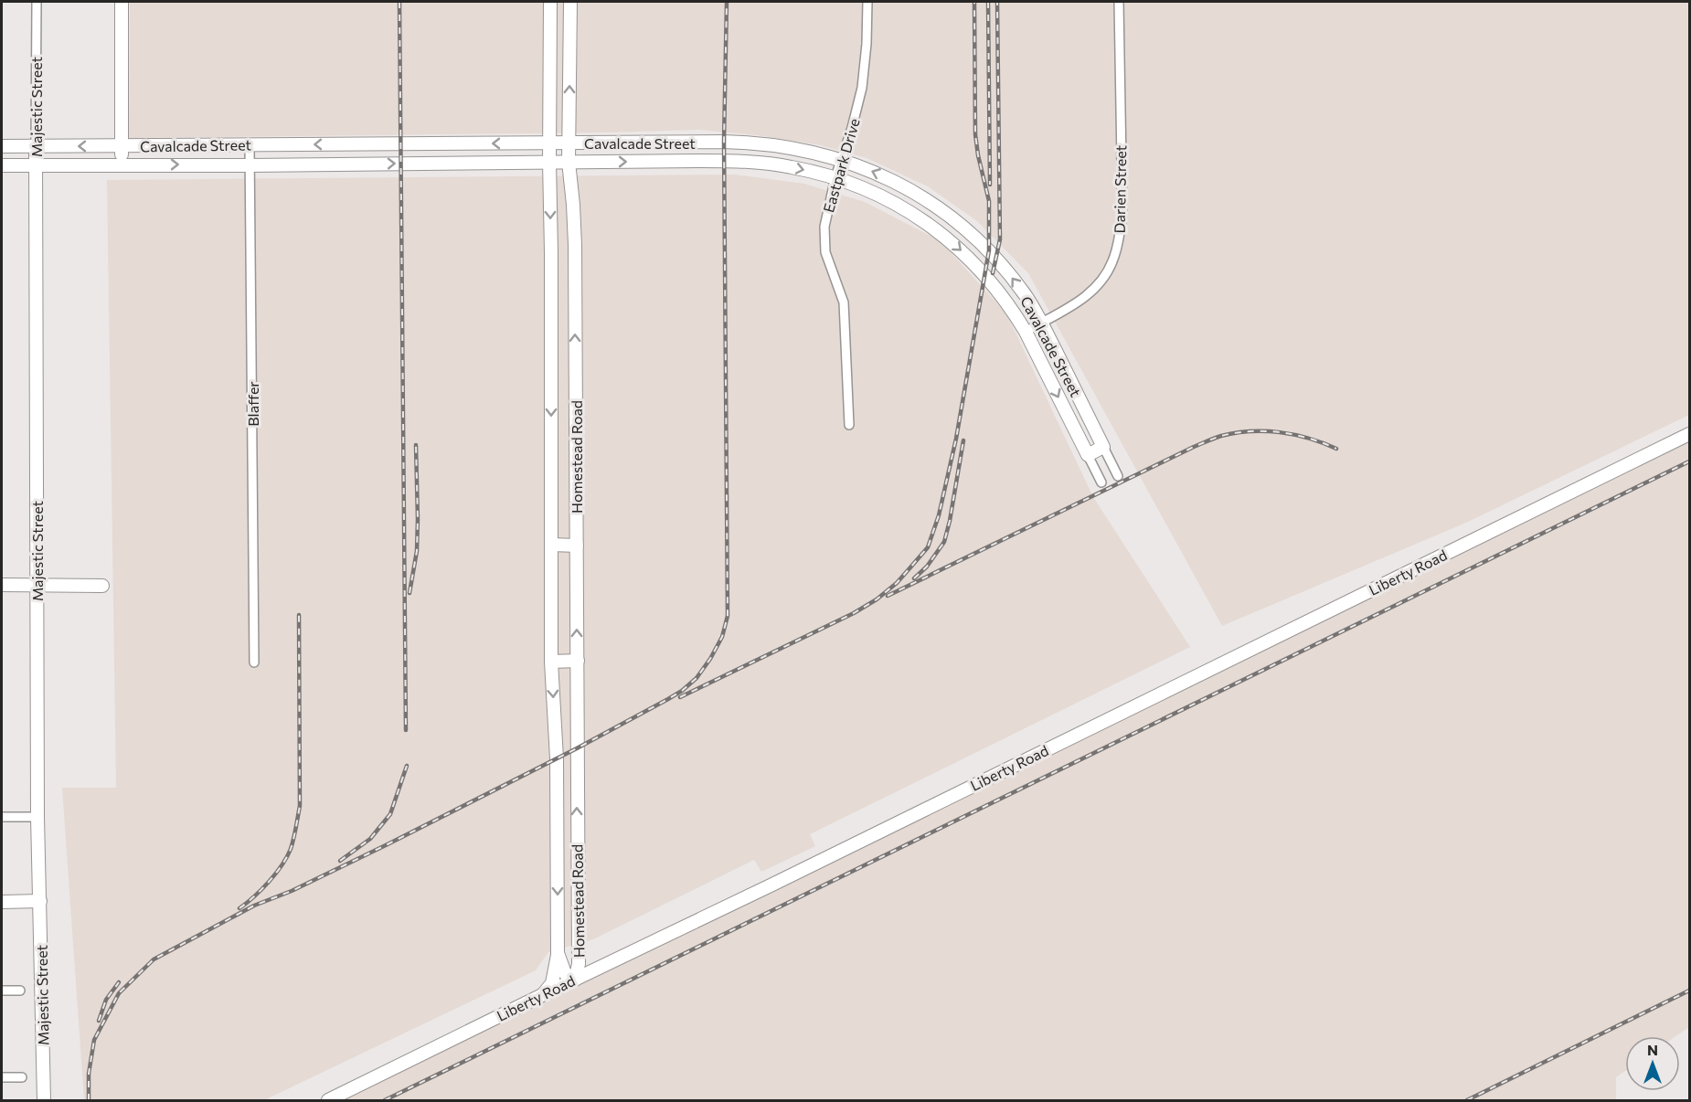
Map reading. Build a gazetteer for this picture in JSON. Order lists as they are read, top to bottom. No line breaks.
{"streets":{"main road":["Majestic Street","Cavalcade Street","Homestead Road","Liberty Road"],"street":["Eastpark Drive","Darien Street","Blaffer"]},"crossings":[["Majestic Street","Cavalcade Street"],["Cavalcade Street","Eastpark Drive"],["Cavalcade Street","Darien Street"],["Cavalcade Street","Blaffer"],["Cavalcade Street","Homestead Road"],["Homestead Road","Liberty Road"]],"north":"top"}
